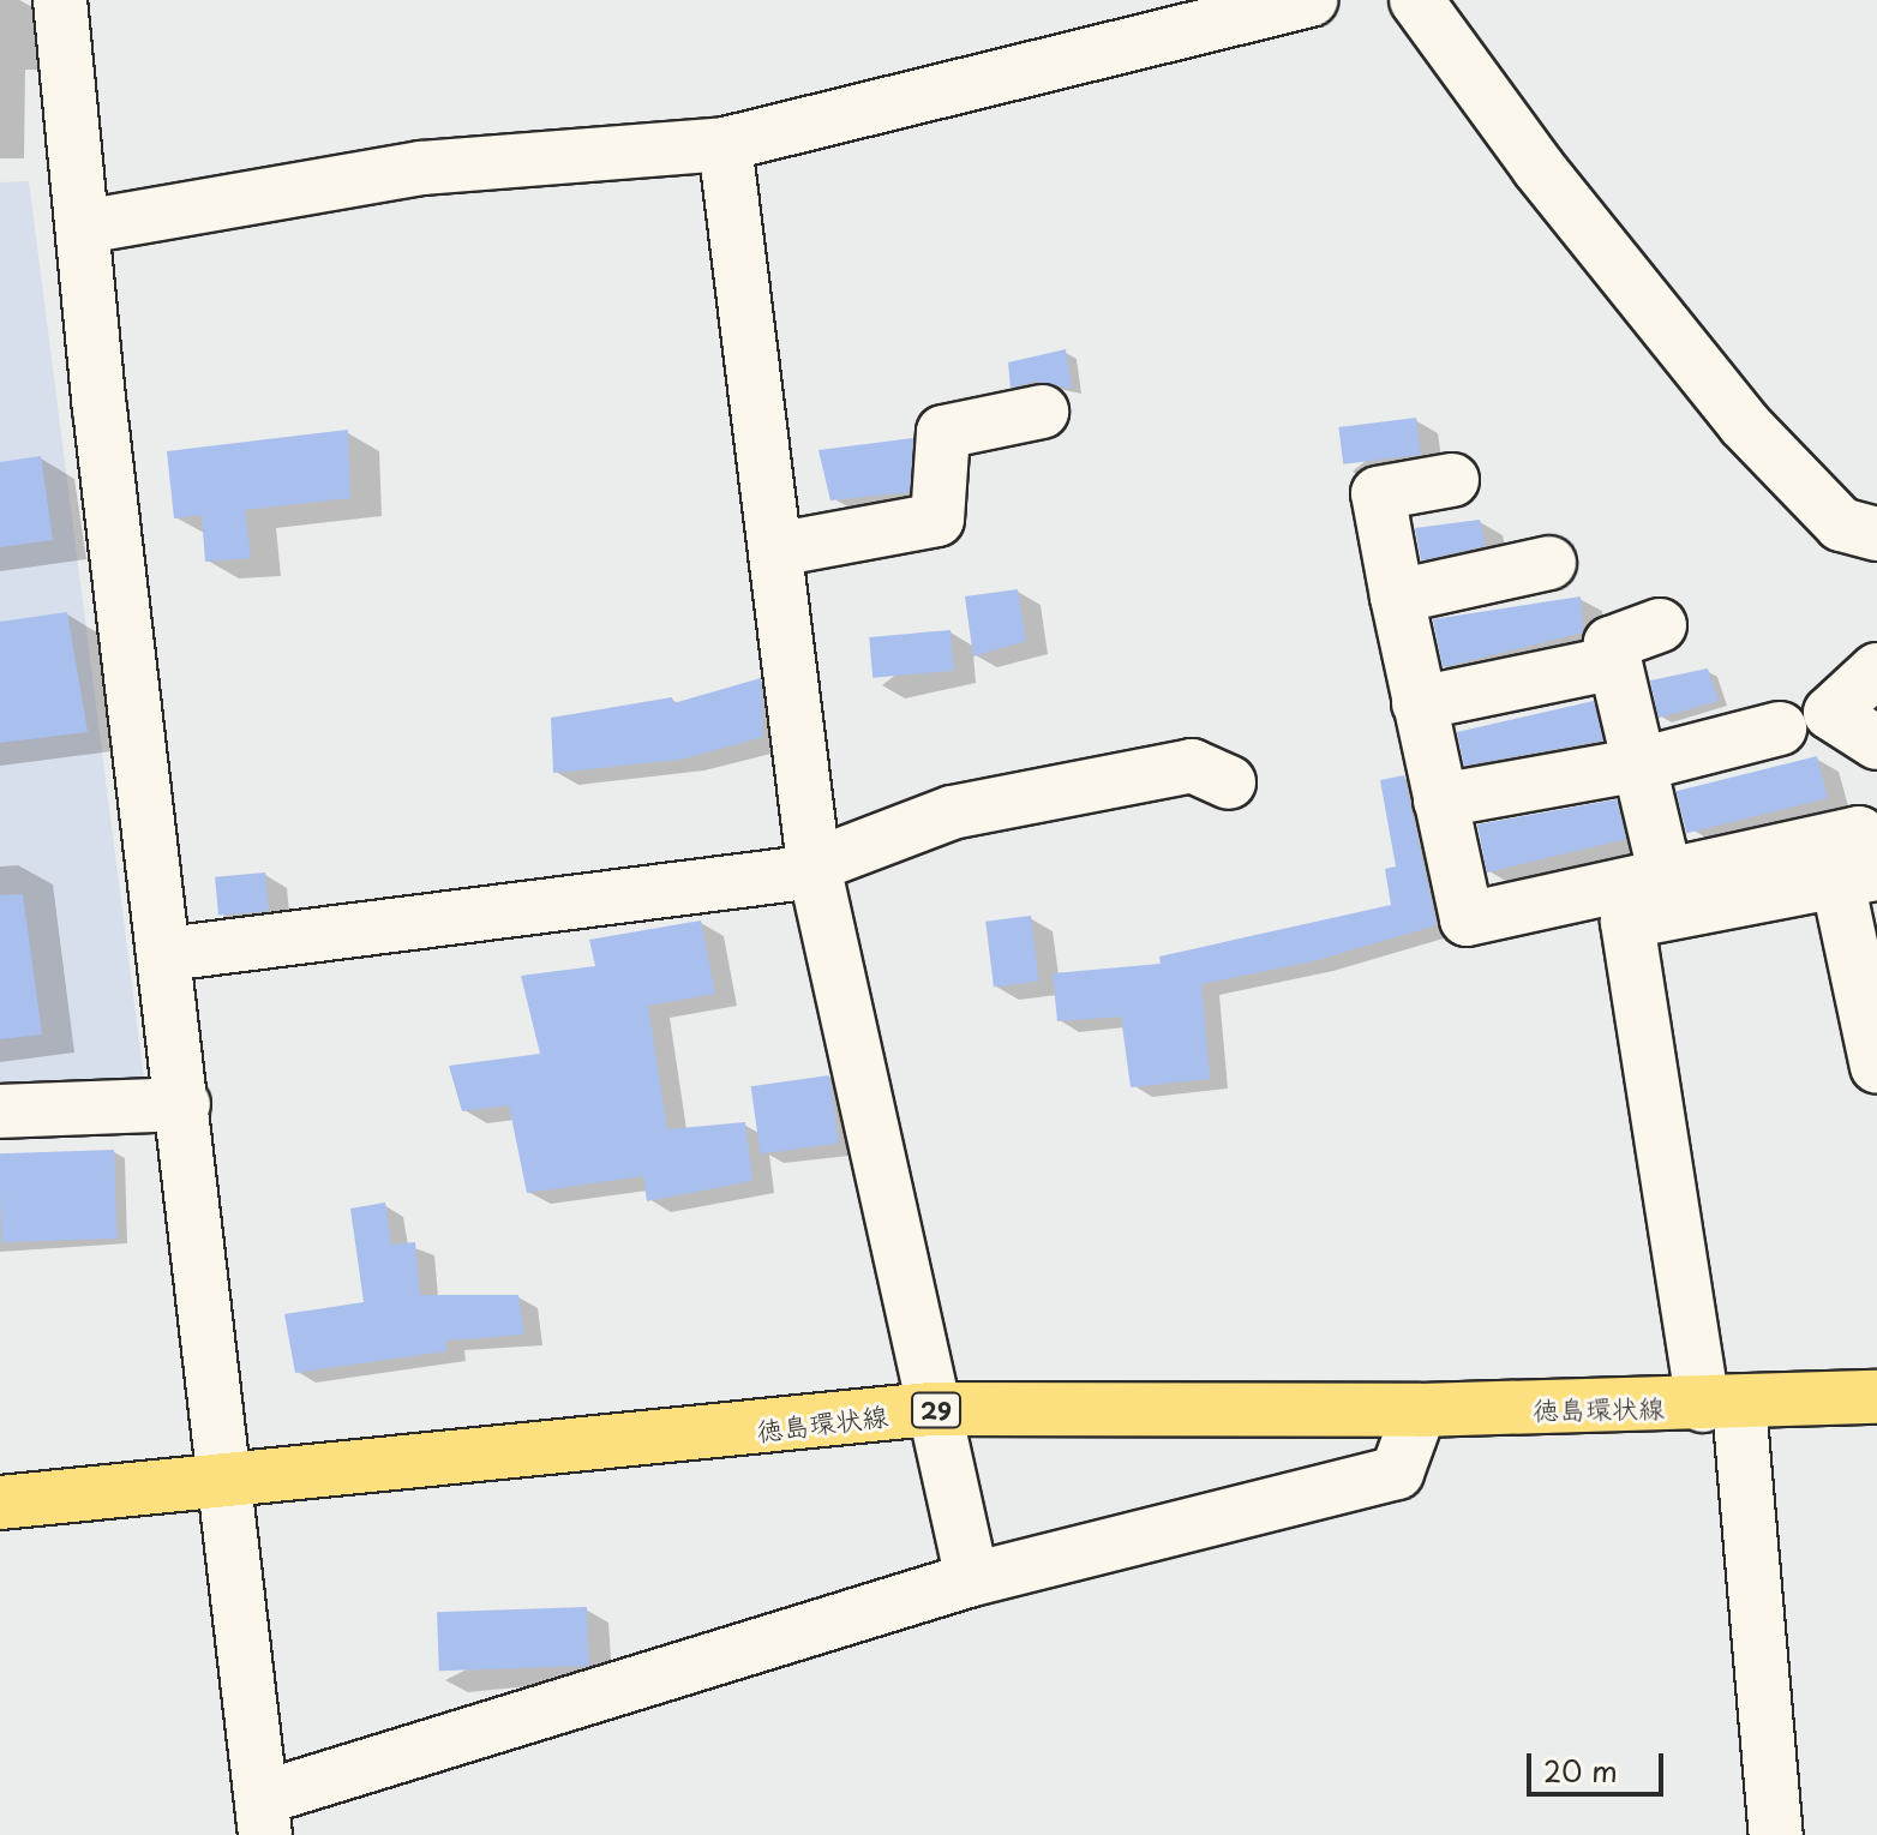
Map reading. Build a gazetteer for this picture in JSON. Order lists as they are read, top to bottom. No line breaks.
{"streets":{"main road":["徳島環状線","29"]},"scale_bar":"20 m"}
